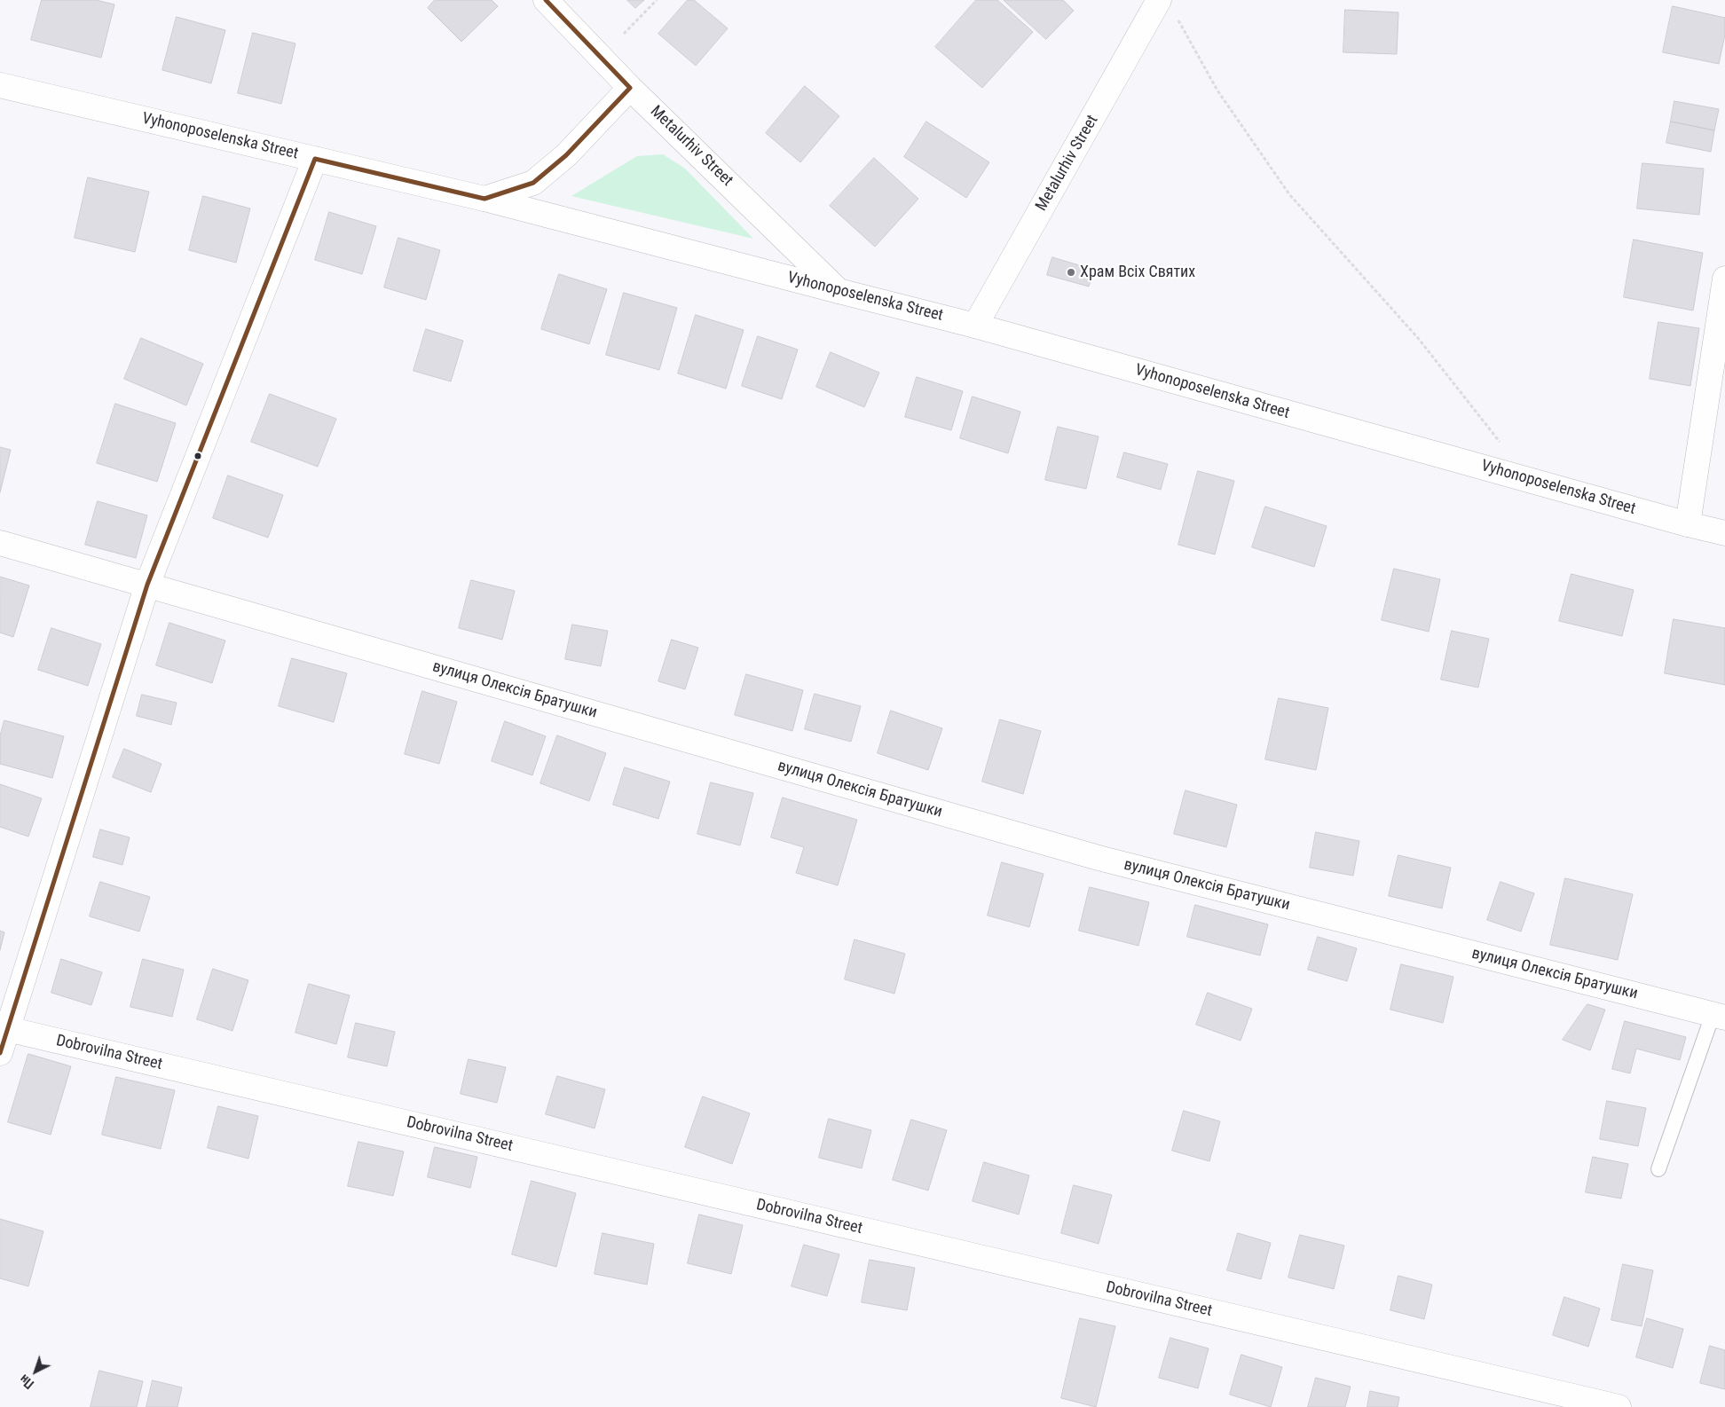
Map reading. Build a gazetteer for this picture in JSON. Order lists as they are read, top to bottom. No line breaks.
{"streets":{"street":["Vyhonoposelenska Street","Metalurhiv Street","вулиця Олексія Братушки","Dobrovilna Street"]},"crossings":[["Vyhonoposelenska Street","Metalurhiv Street"]],"places":["Храм Всіх Святих"],"north":"bottom left"}
